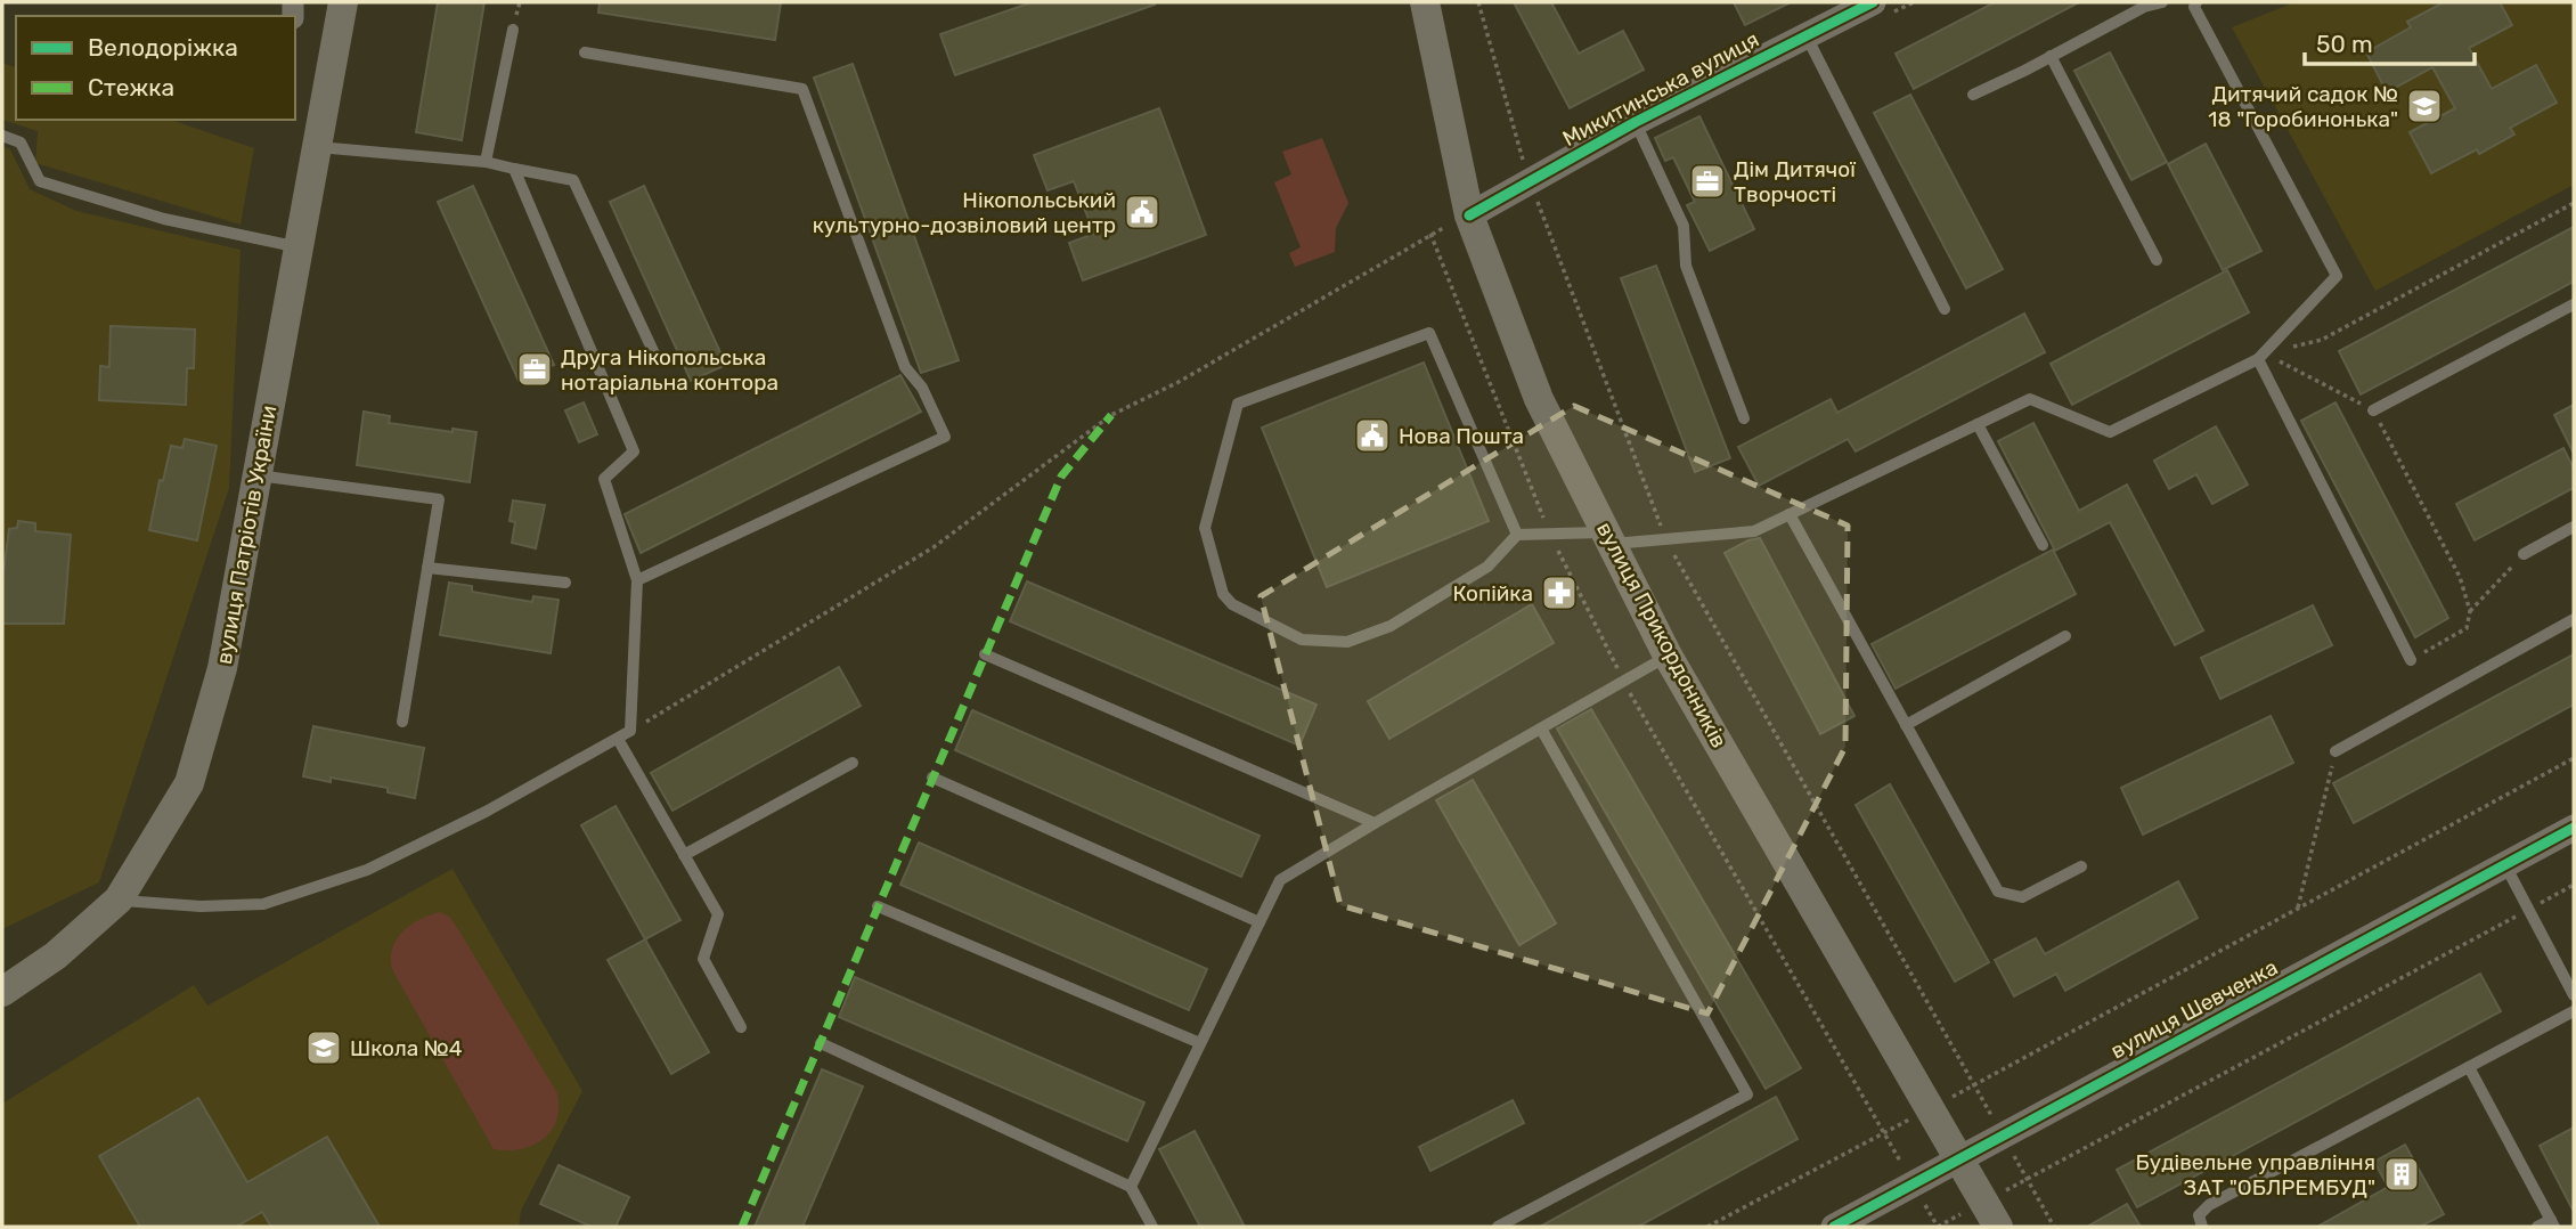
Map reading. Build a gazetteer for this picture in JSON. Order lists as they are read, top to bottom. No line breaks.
{"streets":{"main road":["вулиця Патріотів України","вулиця Прикордонників"],"street":["Микитинська вулиця","вулиця Шевченка"]},"crossings":[["Микитинська вулиця","вулиця Прикордонників"],["вулиця Прикордонників","вулиця Шевченка"]],"places":{"school or university":["Дитячий садок № 18 \"Горобинонька\"","Школа №4"],"office":["Дім Дитячої Творчості","Друга Нікопольська нотаріальна контора"],"public building":["Нікопольський культурно-дозвіловий центр","Нова Пошта"],"pharmacy":["Копійка"],"building":["Будівельне управління ЗАТ \"ОБЛРЕМБУД\""]},"legend":["Велодоріжка","Стежка"],"scale_bar":"50 m"}
